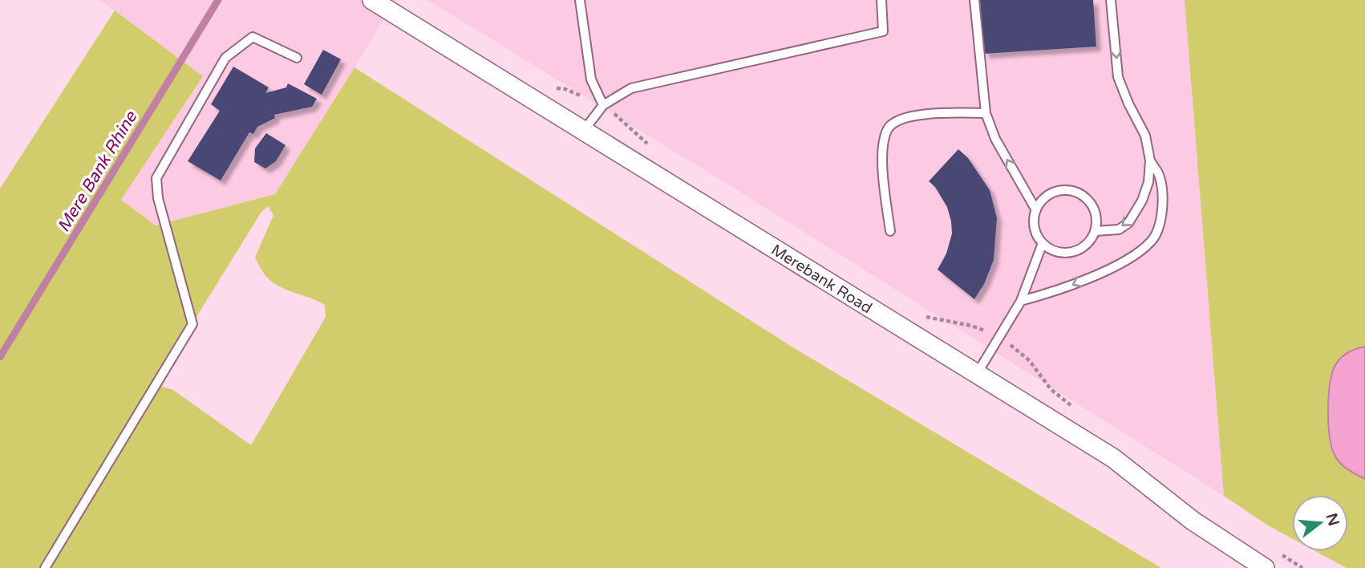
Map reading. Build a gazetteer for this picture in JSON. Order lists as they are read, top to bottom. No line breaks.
{"streets":{"street":["Merebank Road"]},"water":["Mere Bank Rhine"],"north":"right"}
